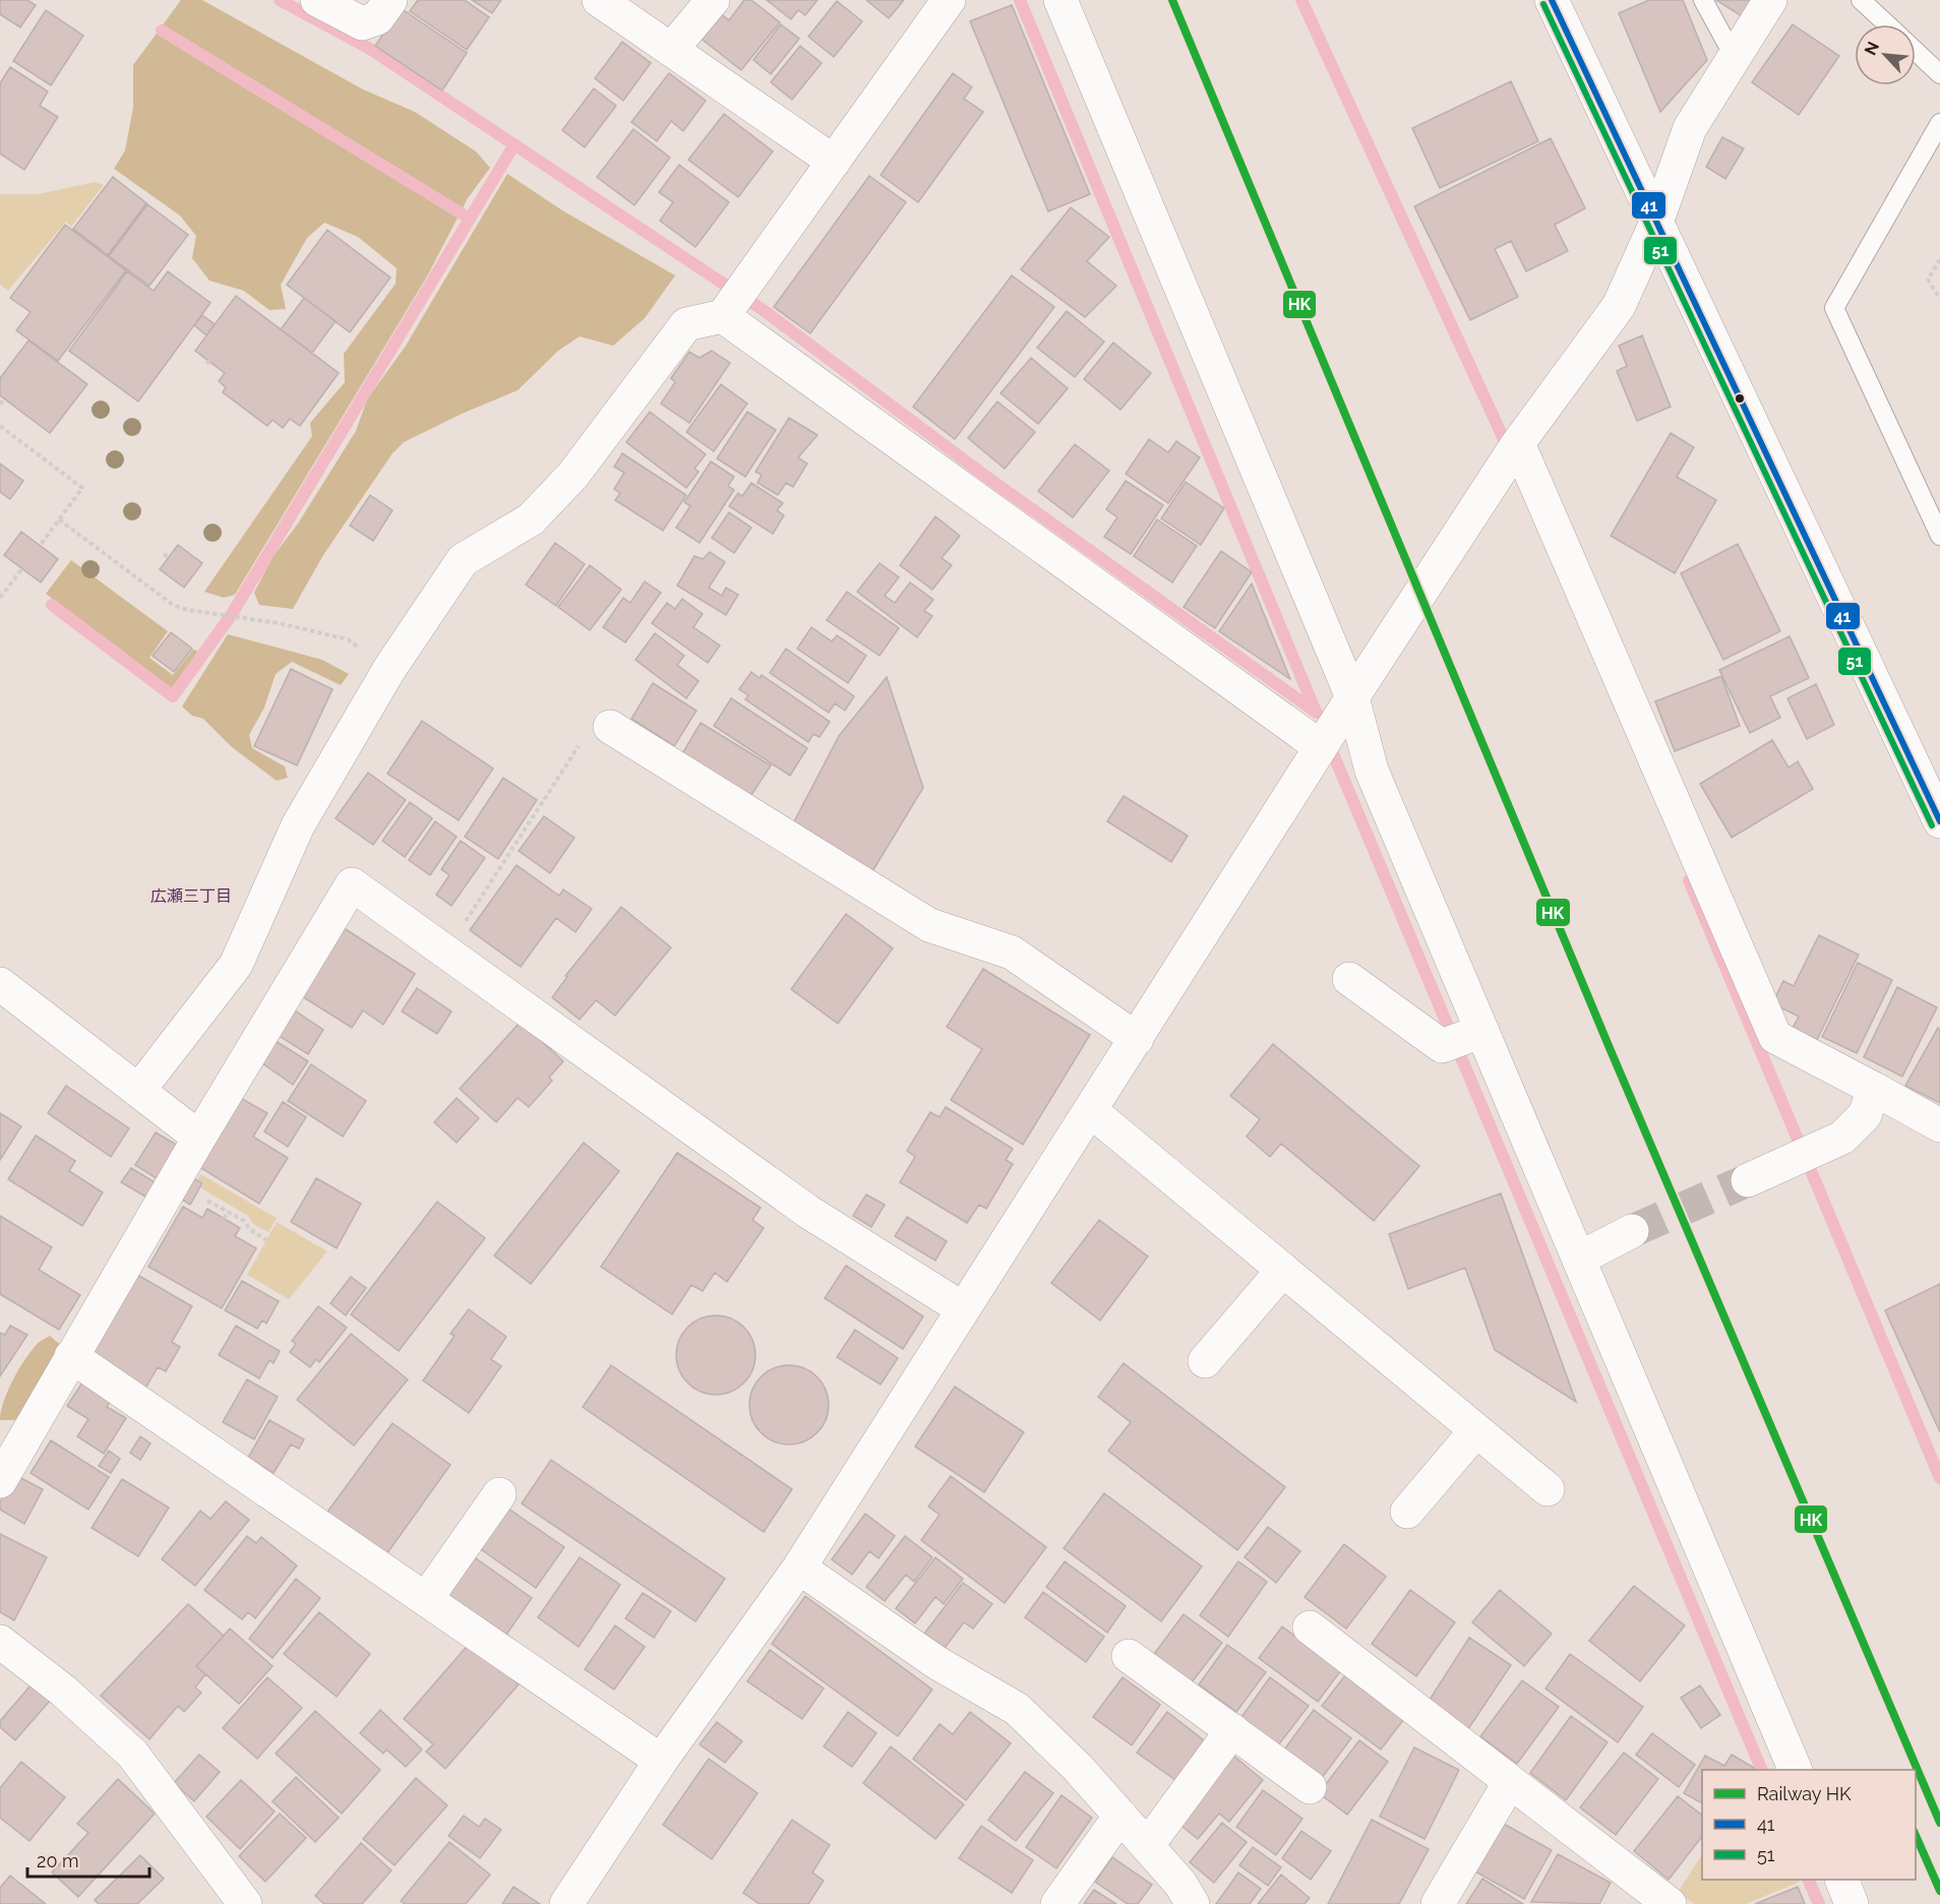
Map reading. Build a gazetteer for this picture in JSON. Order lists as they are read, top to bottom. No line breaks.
{"districts":["広瀬三丁目"],"lines":["rail line HK","transit line 41","transit line 51"],"legend":["Railway HK","41","51"],"scale_bar":"20 m","north":"top left"}
